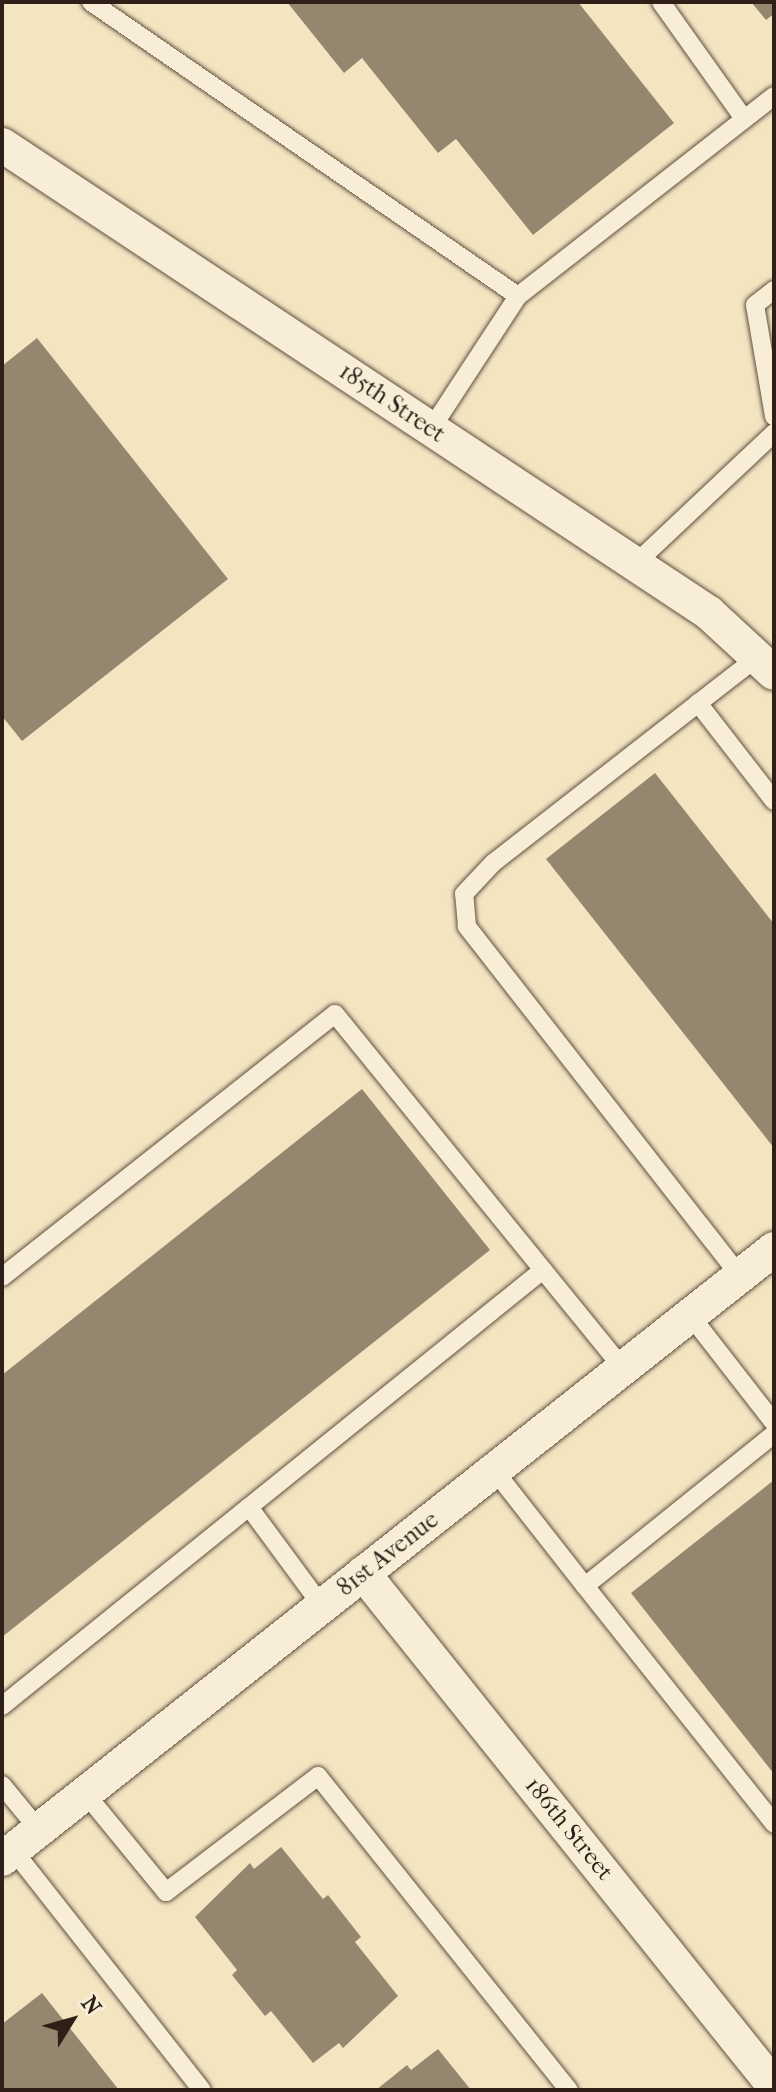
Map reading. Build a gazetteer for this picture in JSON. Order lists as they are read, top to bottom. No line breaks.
{"streets":{"street":["185th Street","81st Avenue","186th Street"]},"crossings":[["81st Avenue","186th Street"]],"north":"top right"}
